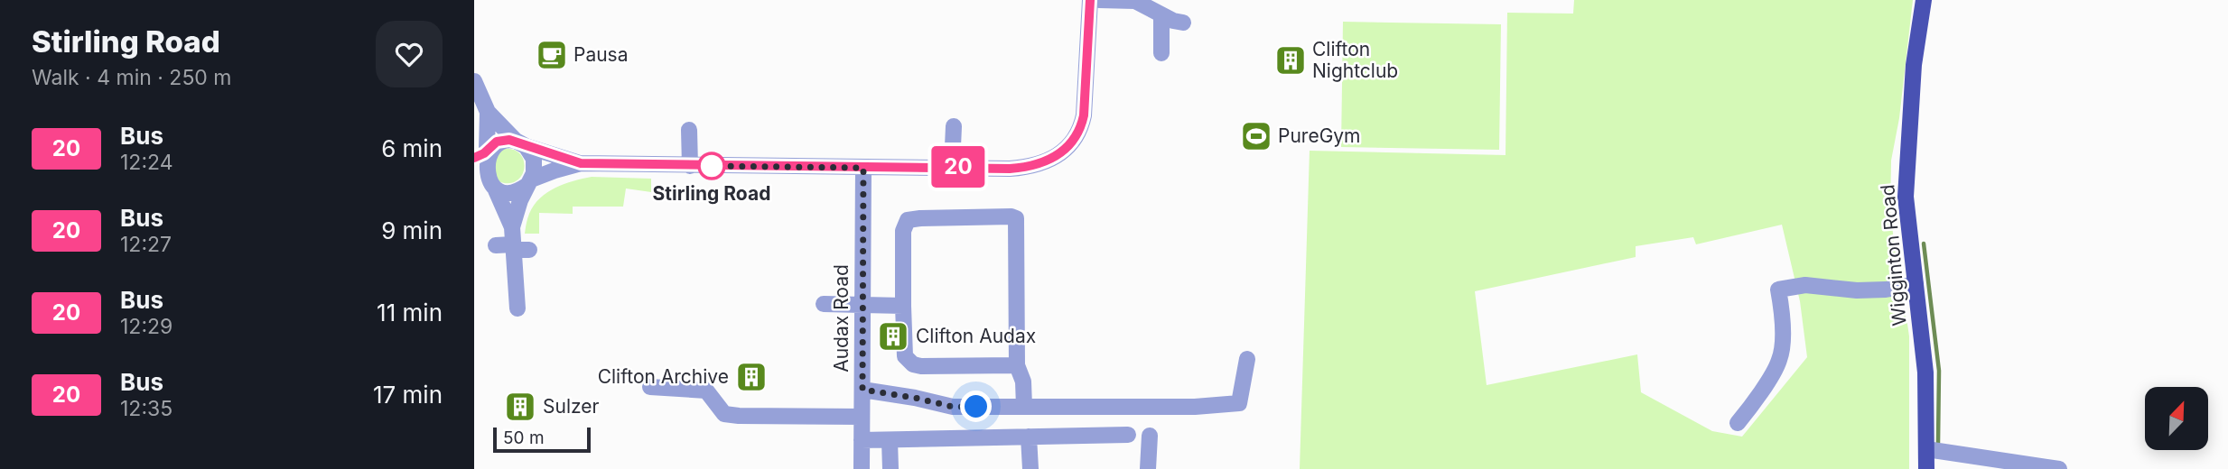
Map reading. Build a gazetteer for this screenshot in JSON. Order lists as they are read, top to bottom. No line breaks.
{"streets":{"main road":["Wigginton Road"],"street":["Audax Road"]},"places":{"cafe":["Pausa"],"building":["Clifton Nightclub","Clifton Audax","Clifton Archive","Sulzer"],"sports":["PureGym"],"other":["Stirling Road"]},"lines":["bus line 20"],"scale_bar":"50 m","north":"top right","page":{"heading":["Stirling Road","Walk · 4 min · 250 m"],"on_map":"20","list":[{"mark":"20","name":"Bus","note":"12:24","value":"6 min"},{"mark":"20","name":"Bus","note":"12:27","value":"9 min"},{"mark":"20","name":"Bus","note":"12:29","value":"11 min"},{"mark":"20","name":"Bus","note":"12:35","value":"17 min"}],"scale":"50 m"}}
